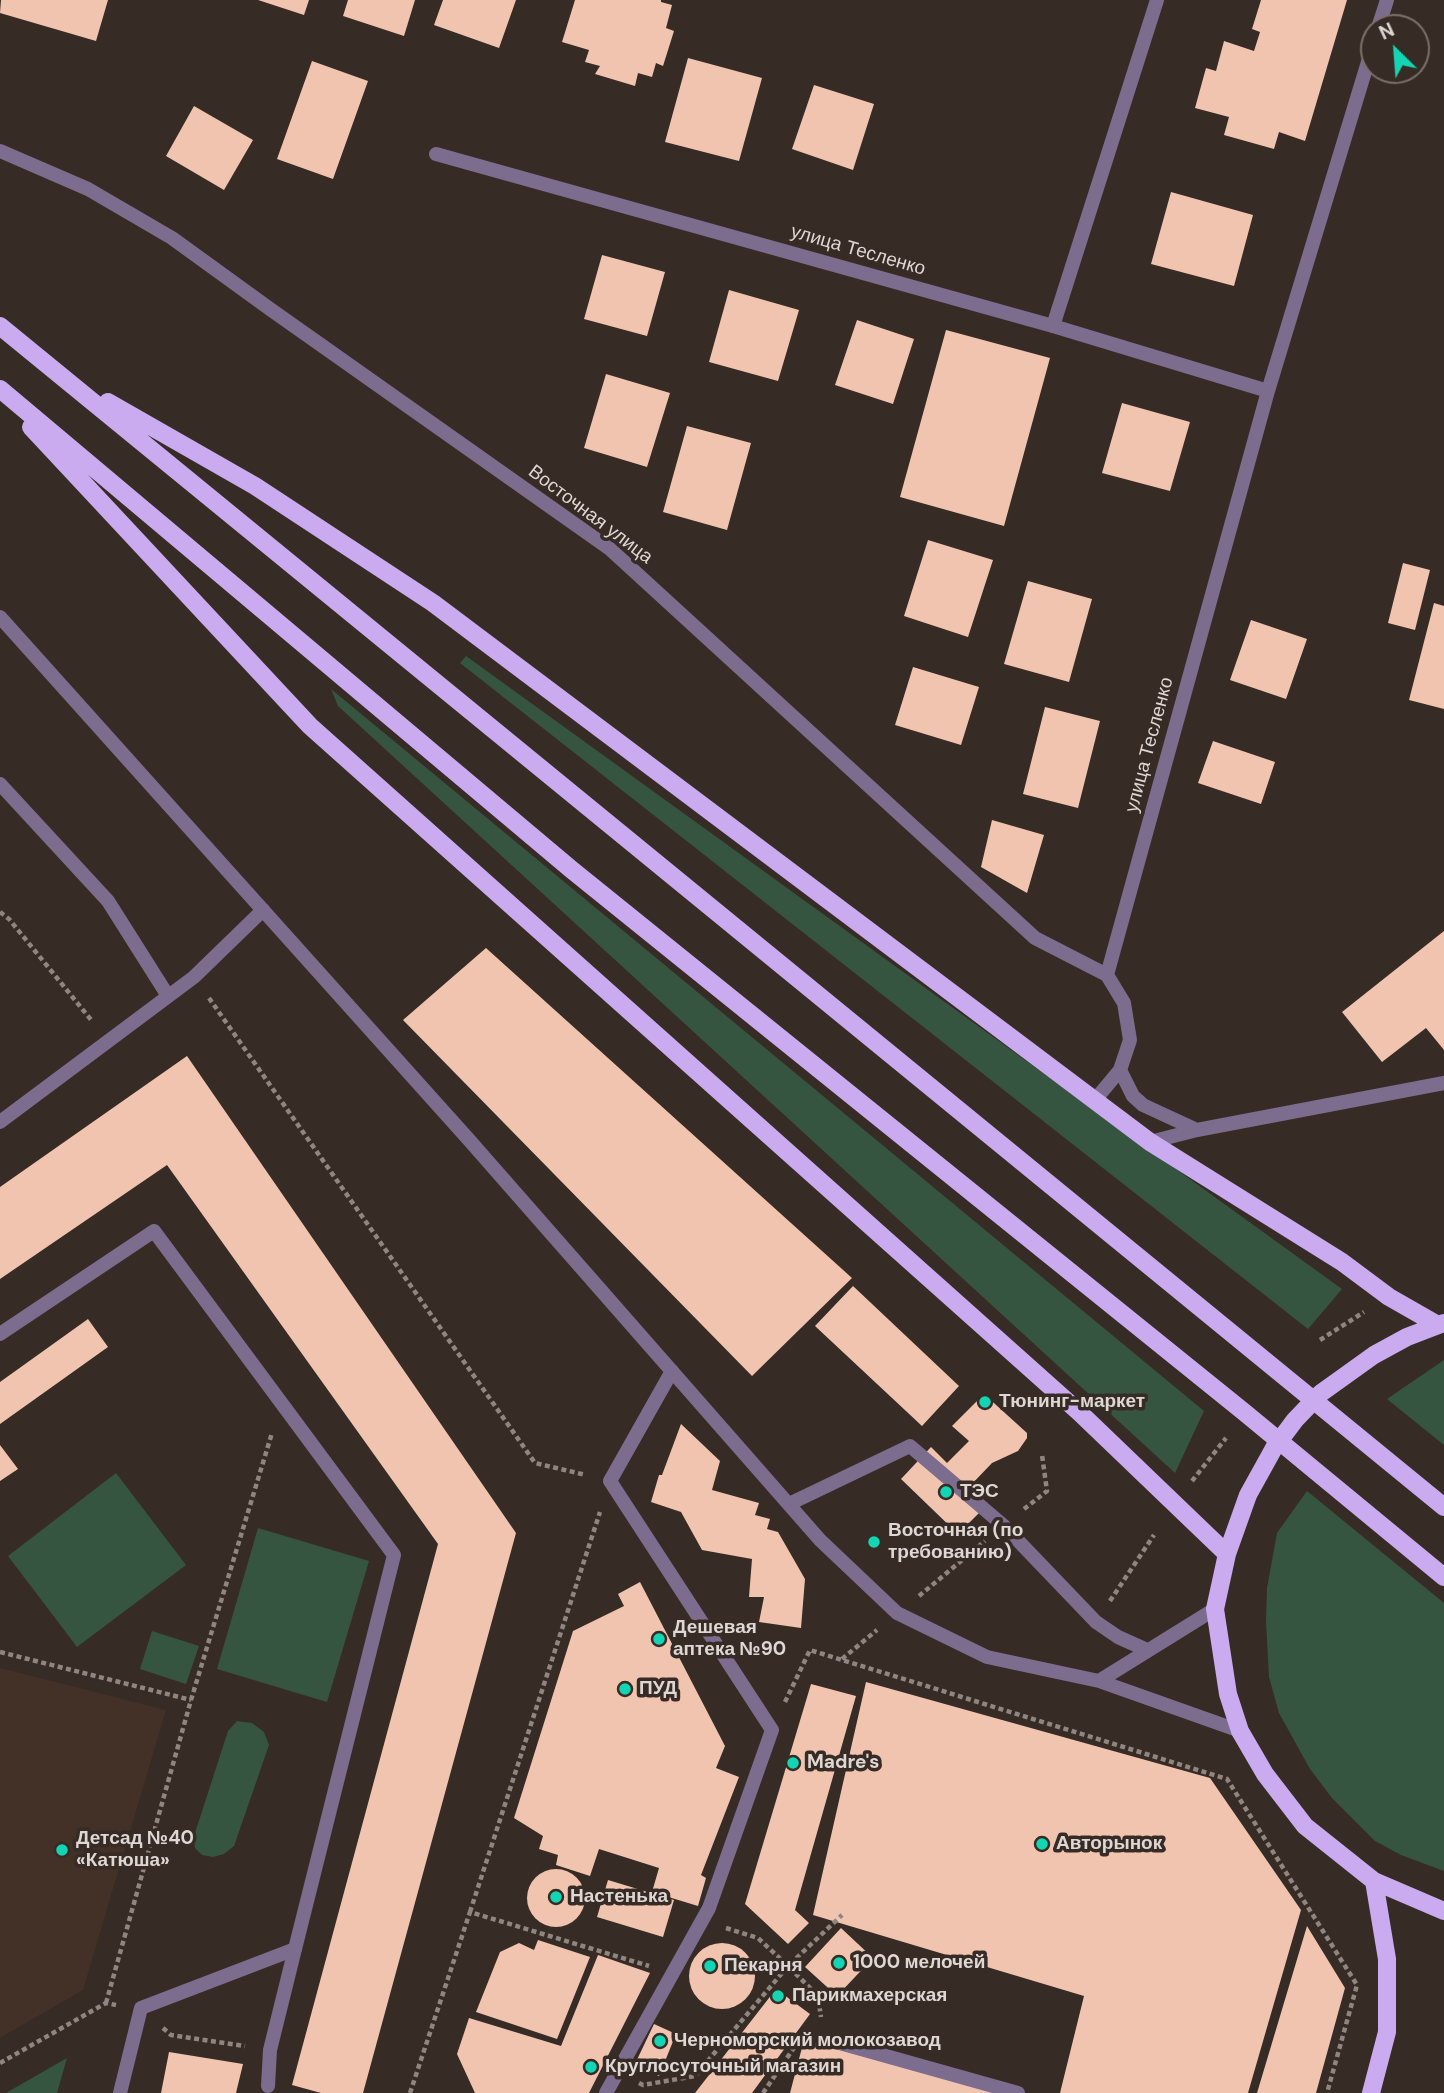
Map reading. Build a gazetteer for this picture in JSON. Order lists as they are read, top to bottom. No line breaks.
{"streets":{"street":["улица Тесленко","Восточная улица"]},"crossings":[["улица Тесленко","Восточная улица"]],"places":["Тюнинг-маркет","ТЭС","Восточная (по требованию)","Дешевая аптека №90","ПУД","Madre's","Авторынок","Детсад №40 «Катюша»","Настенька","1000 мелочей","Пекарня","Парикмахерская","Черноморский молокозавод","Круглосуточный магазин"],"north":"top left"}
